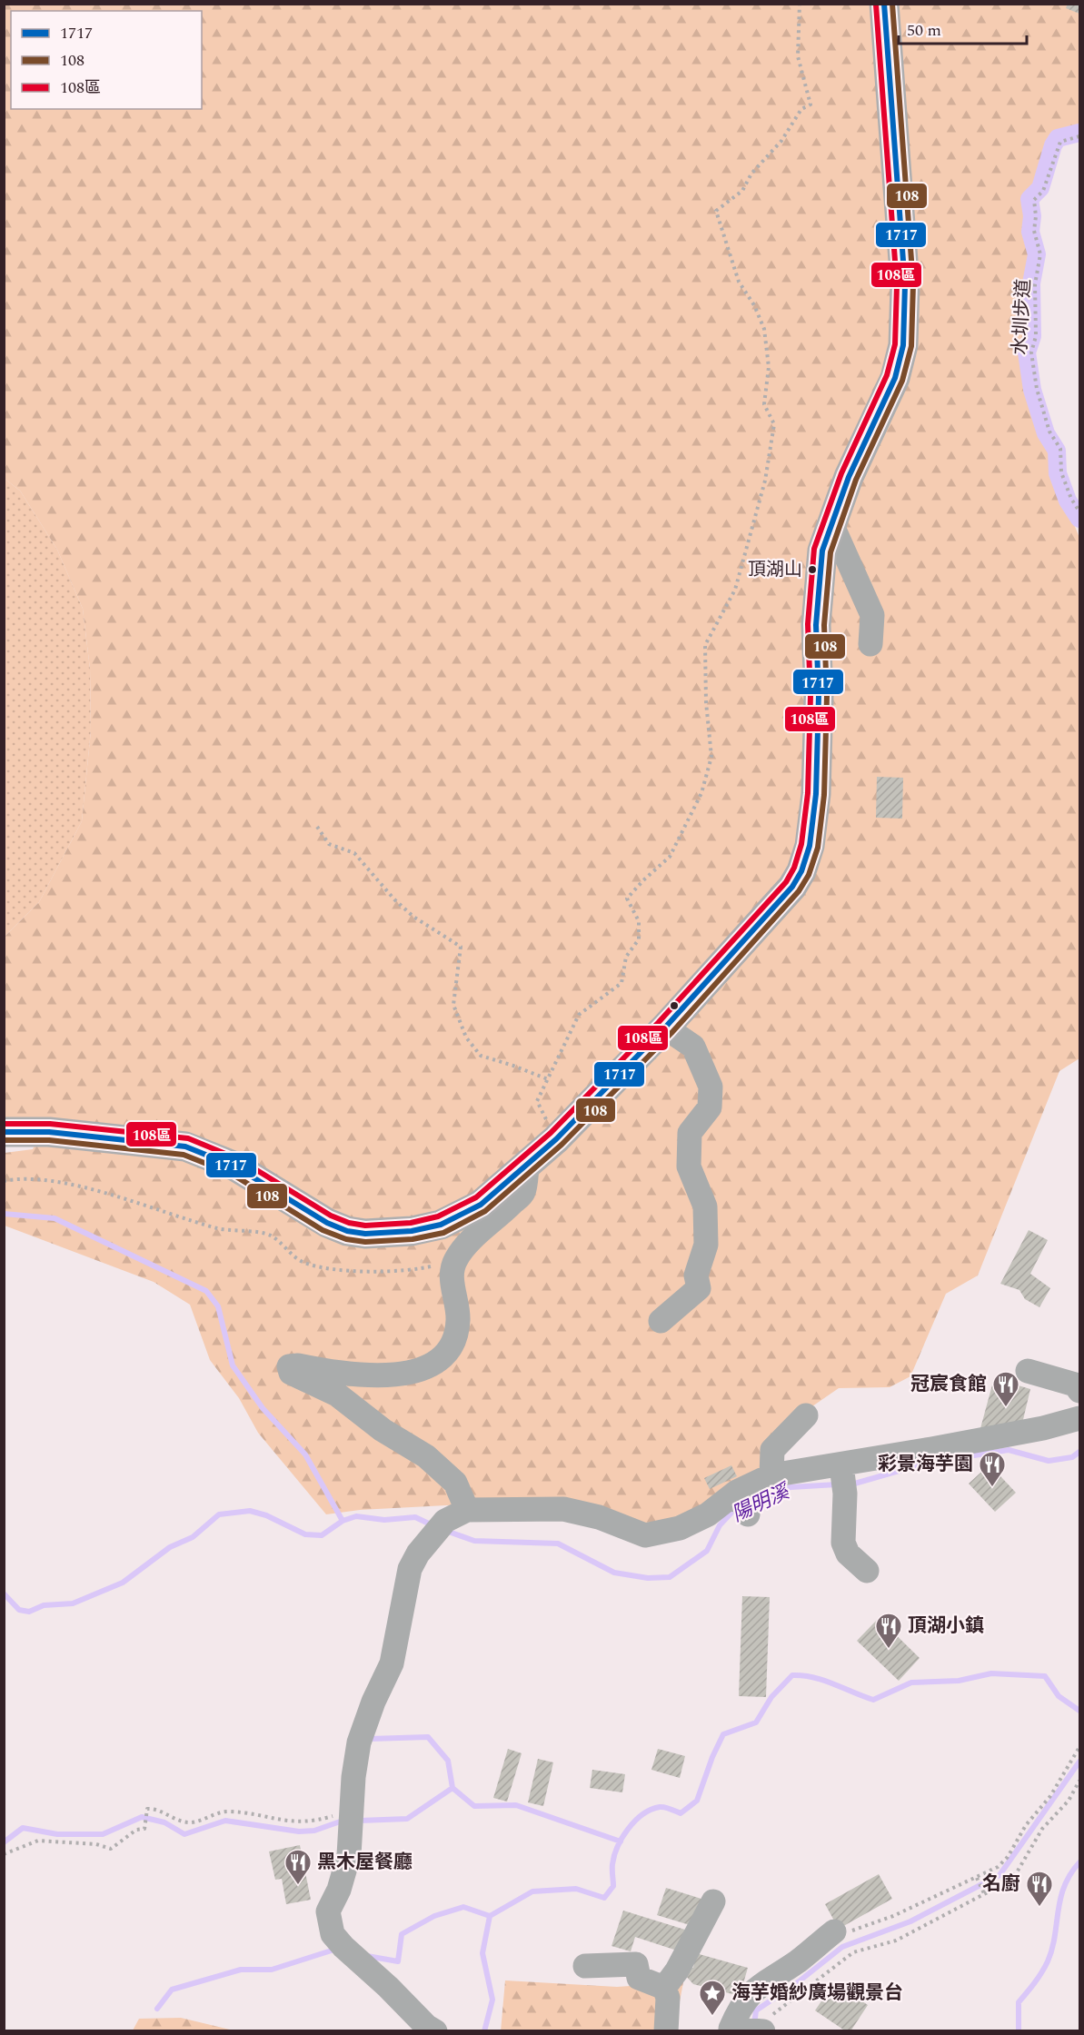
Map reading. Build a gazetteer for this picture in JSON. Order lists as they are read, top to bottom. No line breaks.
{"streets":{"path":["水圳步道"]},"water":["陽明溪"],"places":{"other":["頂湖山"],"restaurant":["冠宸食館","彩景海芋園","頂湖小鎮","黑木屋餐廳","名廚"],"place":["海芋婚紗廣場觀景台"]},"lines":["transit line 1717","transit line 108","transit line 108區"],"legend":["1717","108","108區"],"scale_bar":"50 m"}
